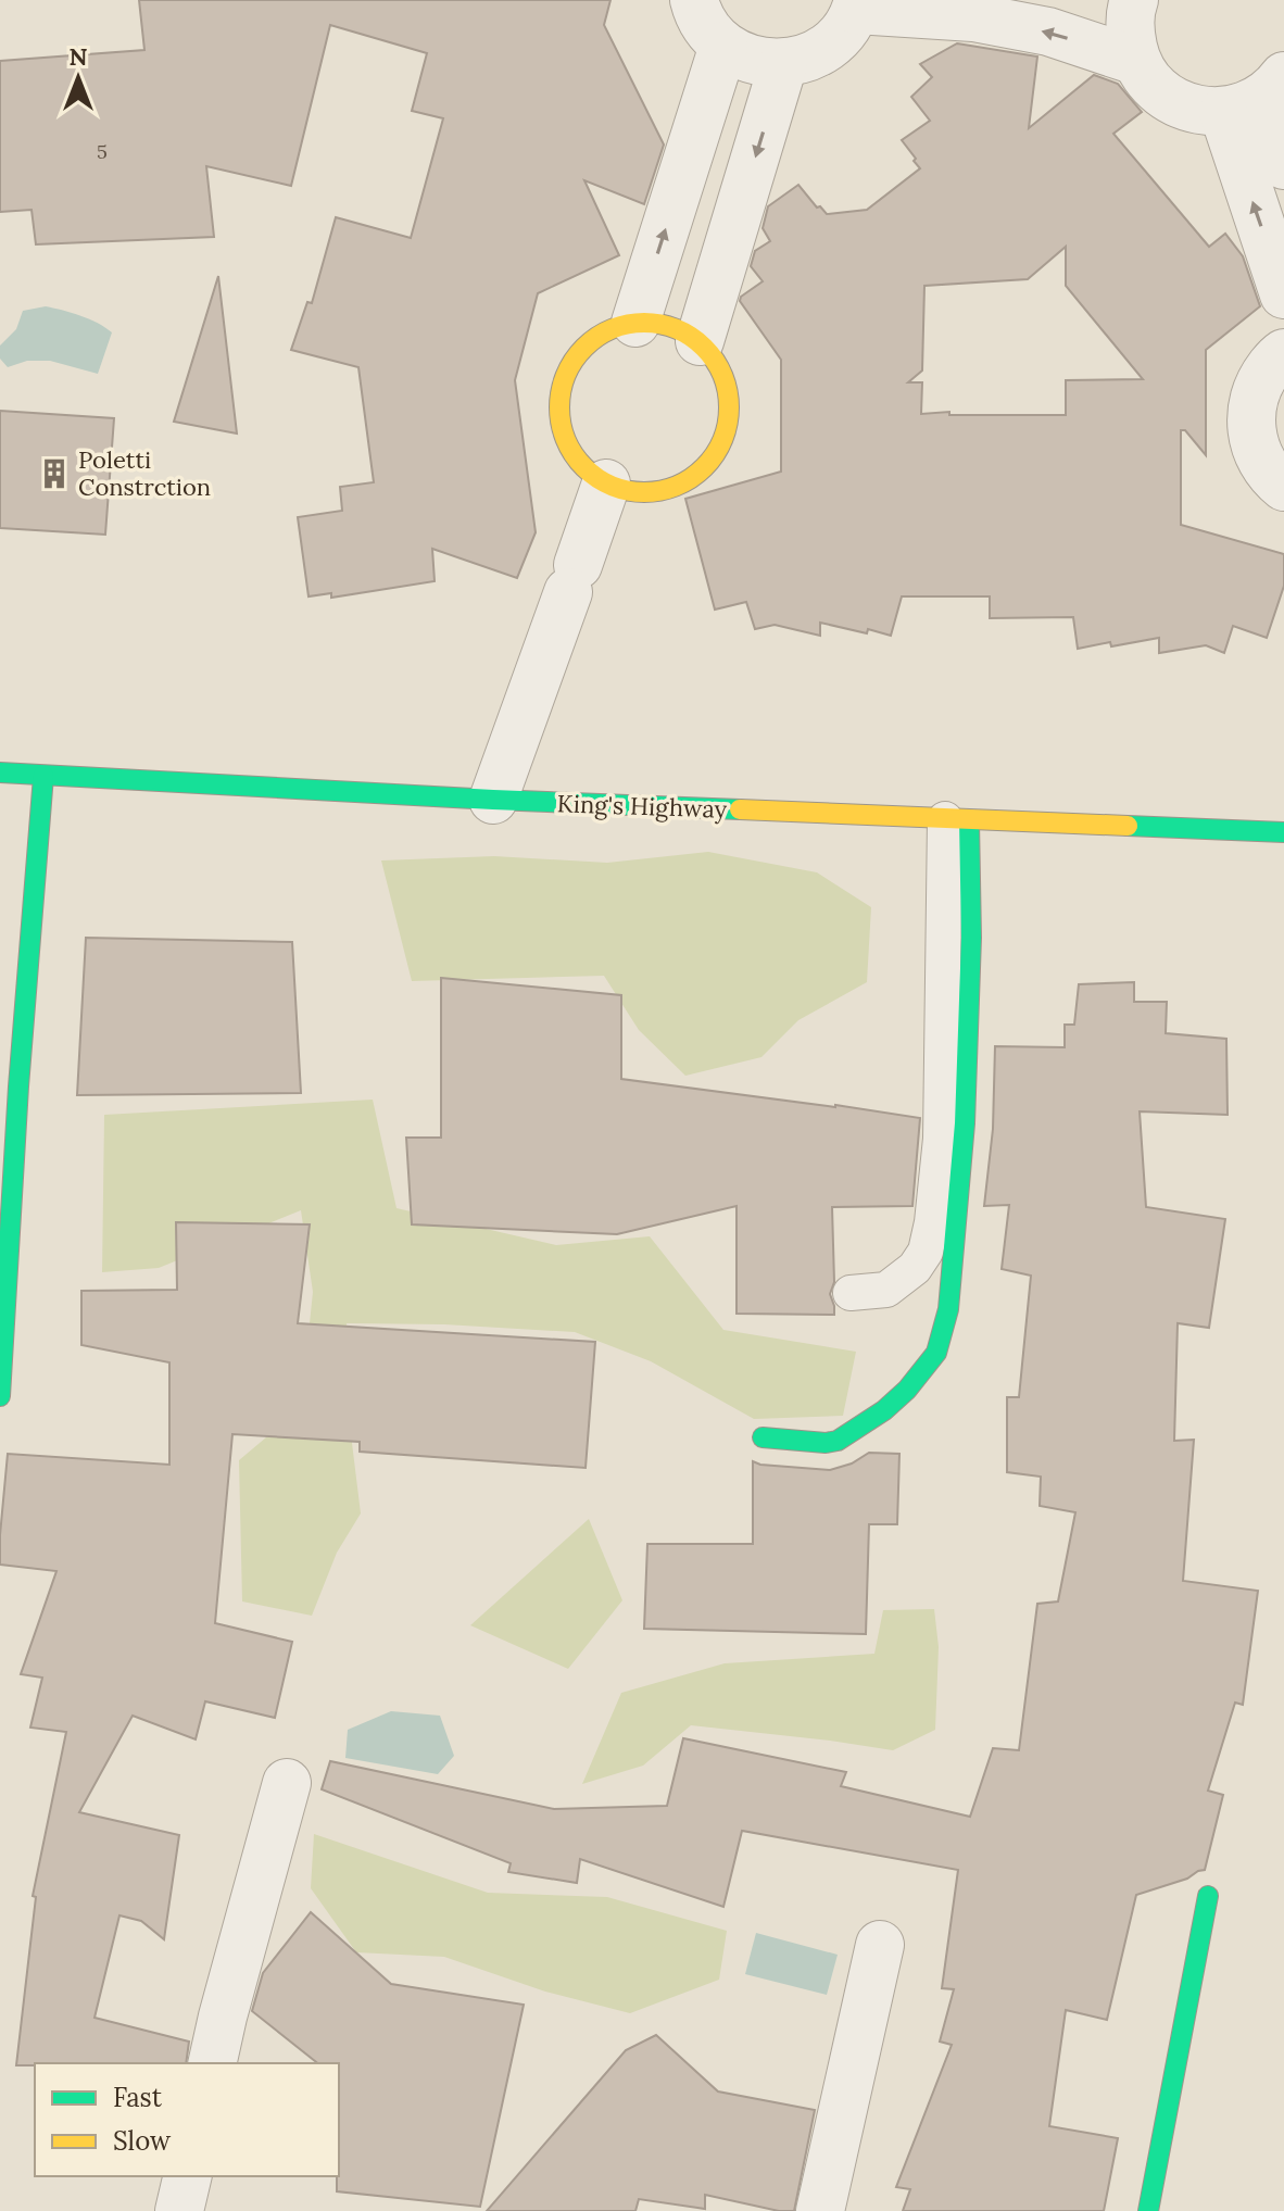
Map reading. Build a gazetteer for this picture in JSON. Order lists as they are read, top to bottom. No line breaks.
{"streets":{"street":["King's Highway"]},"places":{"building":["Poletti Constrction"]},"house_numbers":["5"],"legend":["Fast","Slow"],"north":"top"}
